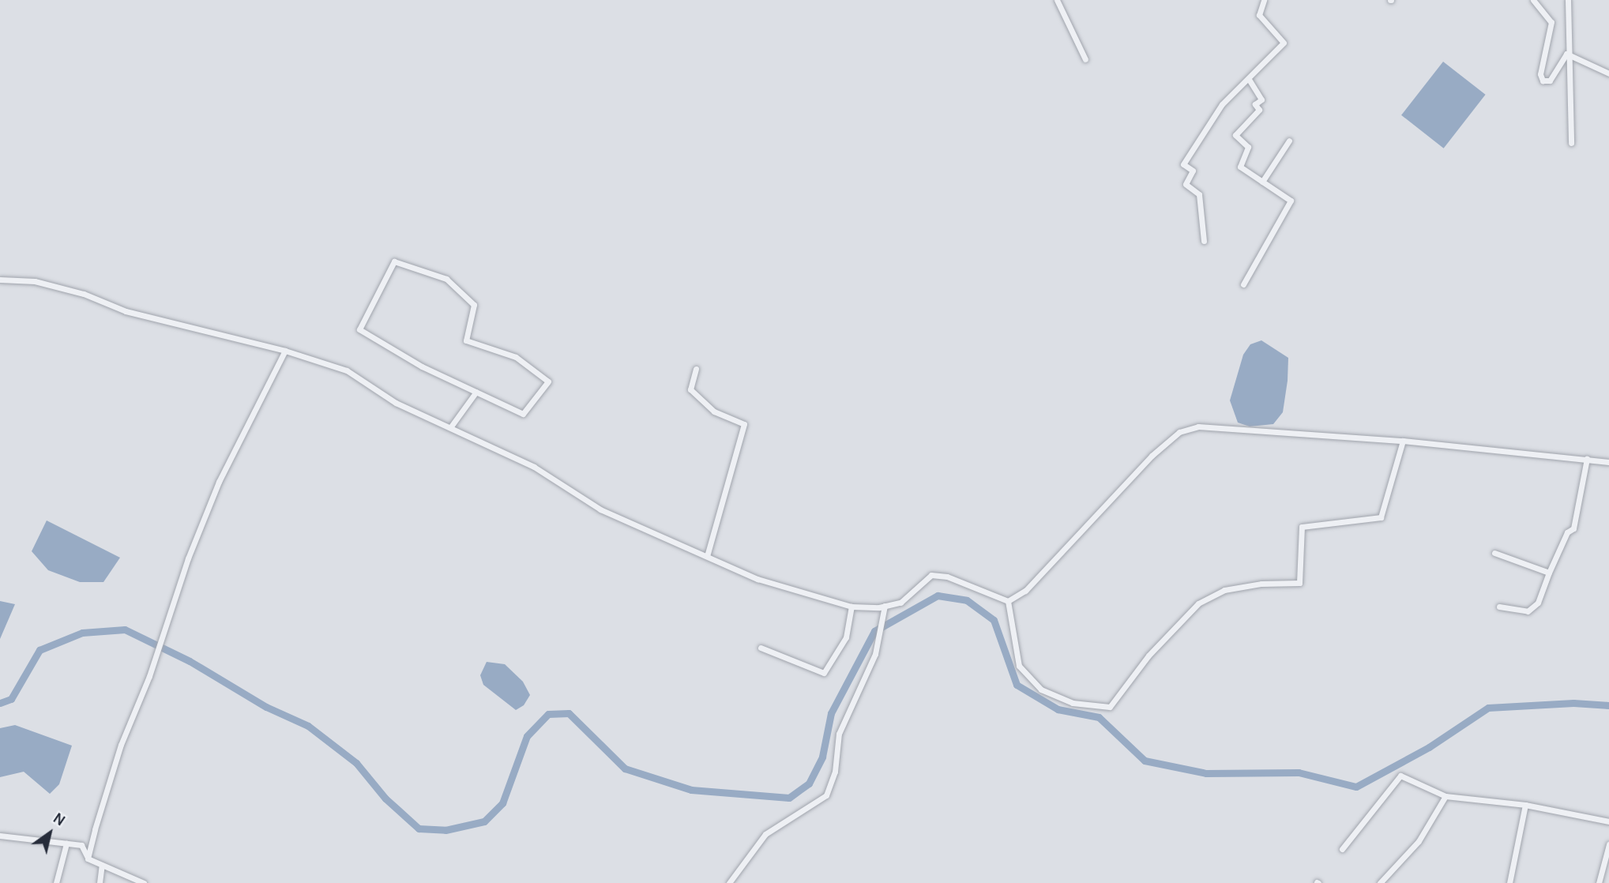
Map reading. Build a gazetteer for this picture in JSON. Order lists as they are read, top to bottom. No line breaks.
{"north":"top right"}
